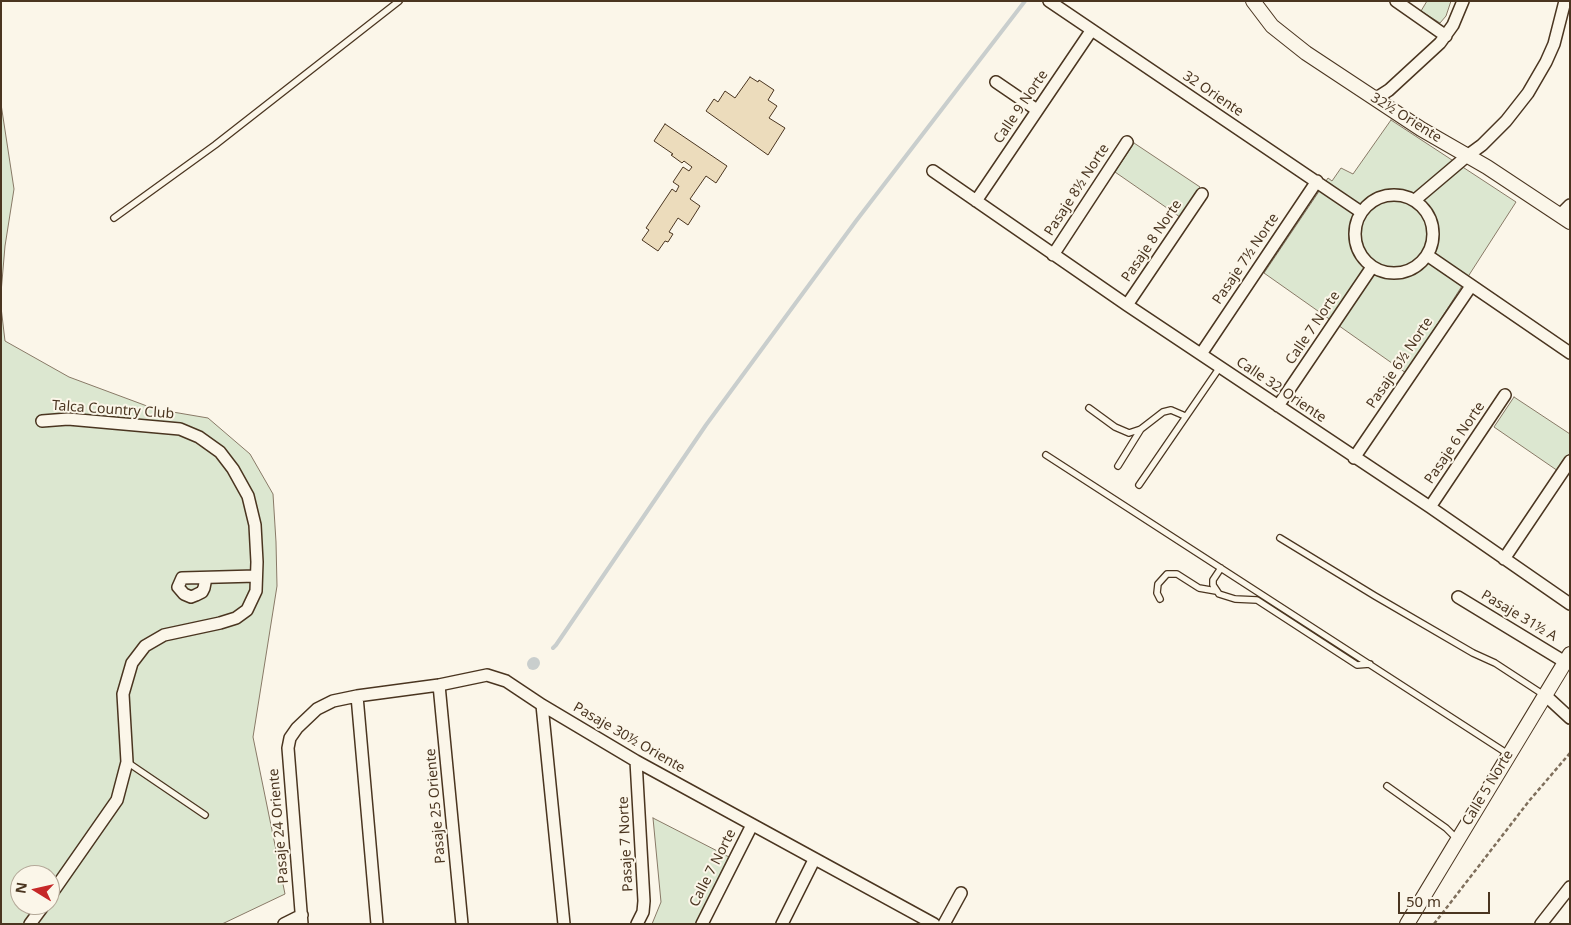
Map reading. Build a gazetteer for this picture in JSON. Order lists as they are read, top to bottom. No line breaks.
{"streets":{"street":["32 Oriente","Calle 9 Norte","32½ Oriente","Pasaje 8½ Norte","Pasaje 8 Norte","Pasaje 7½ Norte","Calle 7 Norte","Pasaje 6½ Norte","Calle 32 Oriente","Talca Country Club","Pasaje 6 Norte","Pasaje 31½ A","Pasaje 30½ Oriente","Calle 5 Norte","Pasaje 25 Oriente","Pasaje 24 Oriente","Pasaje 7 Norte"]},"crossings":[["32 Oriente","Calle 9 Norte"],["32 Oriente","Pasaje 7½ Norte"],["32 Oriente","Calle 7 Norte"],["Calle 9 Norte","Calle 32 Oriente"],["Pasaje 8½ Norte","Calle 32 Oriente"],["Pasaje 8 Norte","Calle 32 Oriente"],["Pasaje 7½ Norte","Calle 32 Oriente"],["Calle 7 Norte","Calle 32 Oriente"],["Calle 7 Norte","Pasaje 30½ Oriente"],["Pasaje 6½ Norte","Calle 32 Oriente"],["Calle 32 Oriente","Pasaje 6 Norte"],["Pasaje 31½ A","Calle 5 Norte"],["Pasaje 30½ Oriente","Pasaje 25 Oriente"],["Pasaje 30½ Oriente","Pasaje 24 Oriente"],["Pasaje 30½ Oriente","Pasaje 7 Norte"]],"scale_bar":"50 m","north":"left"}
